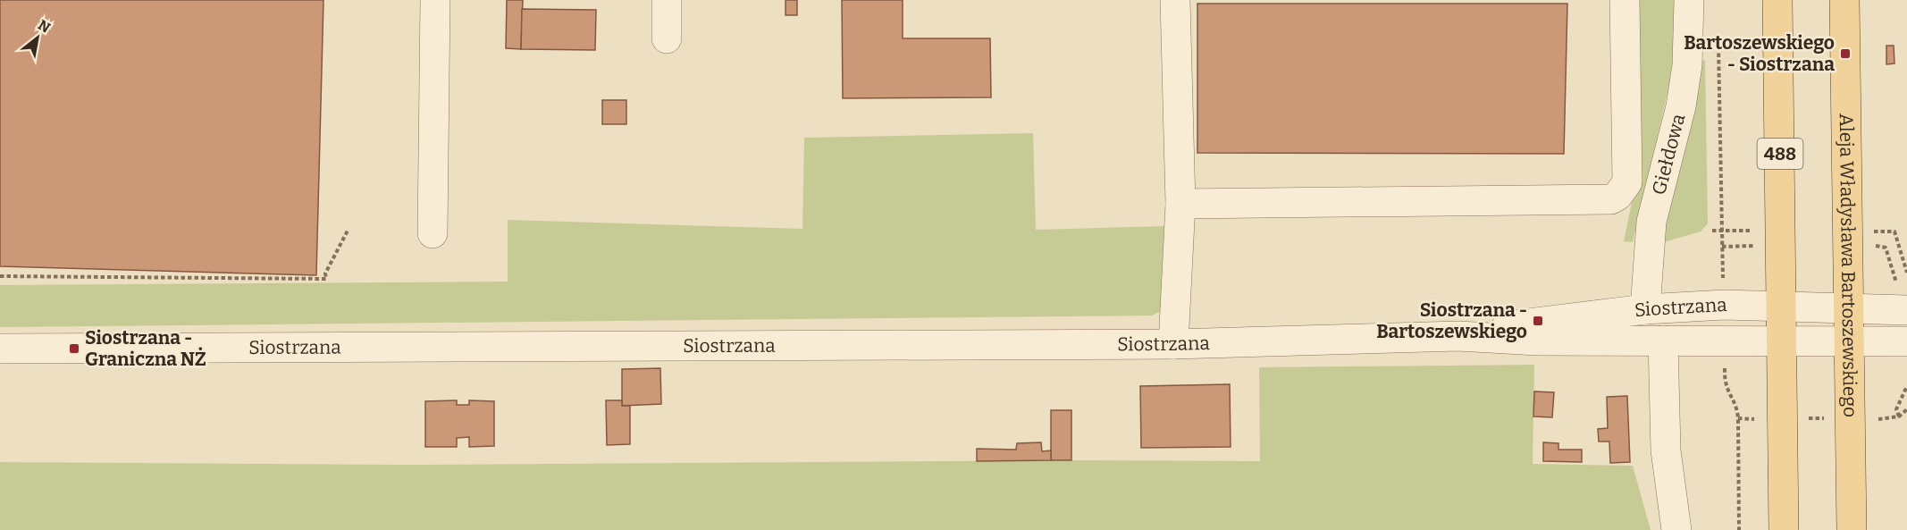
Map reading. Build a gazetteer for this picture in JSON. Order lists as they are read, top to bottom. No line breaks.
{"streets":{"main road":["488","Aleja Władysława Bartoszewskiego"],"street":["Giełdowa","Siostrzana"]},"crossings":[["488","Siostrzana"],["Giełdowa","Siostrzana"],["Aleja Władysława Bartoszewskiego","Siostrzana"]],"places":{"transit":["Bartoszewskiego - Siostrzana","Siostrzana - Bartoszewskiego","Siostrzana - Graniczna NŻ"]},"north":"top right"}
